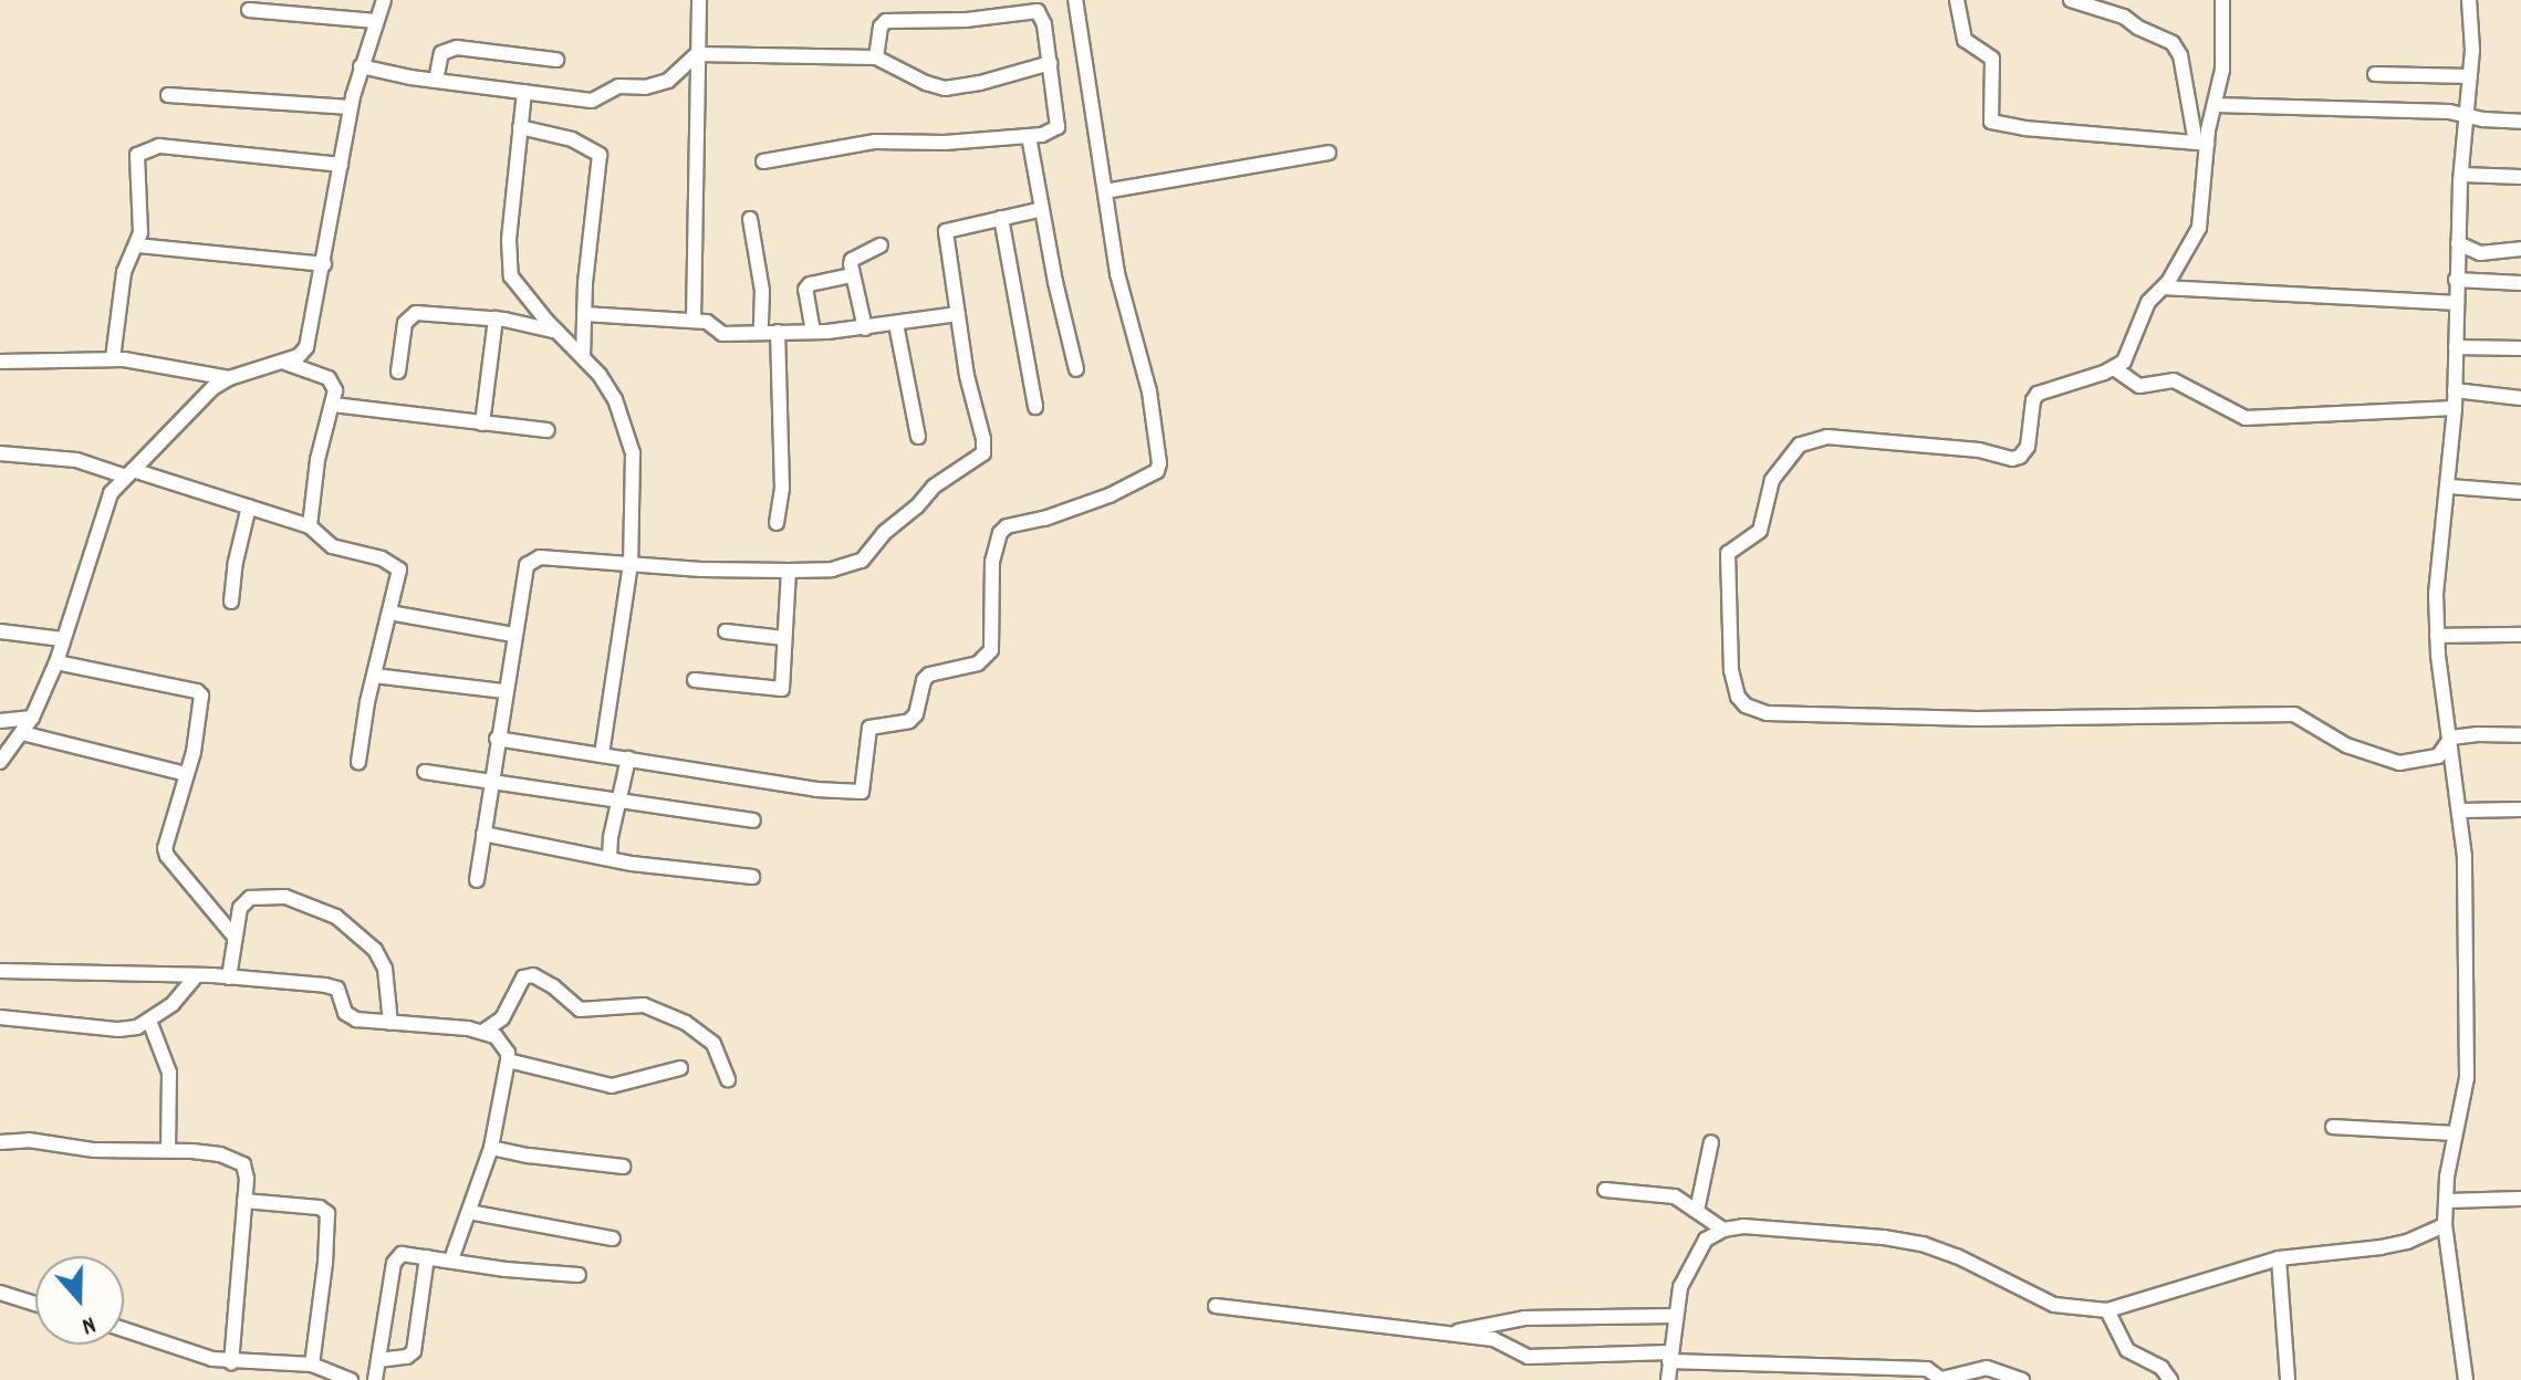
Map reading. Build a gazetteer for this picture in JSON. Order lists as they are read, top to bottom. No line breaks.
{"north":"bottom"}
